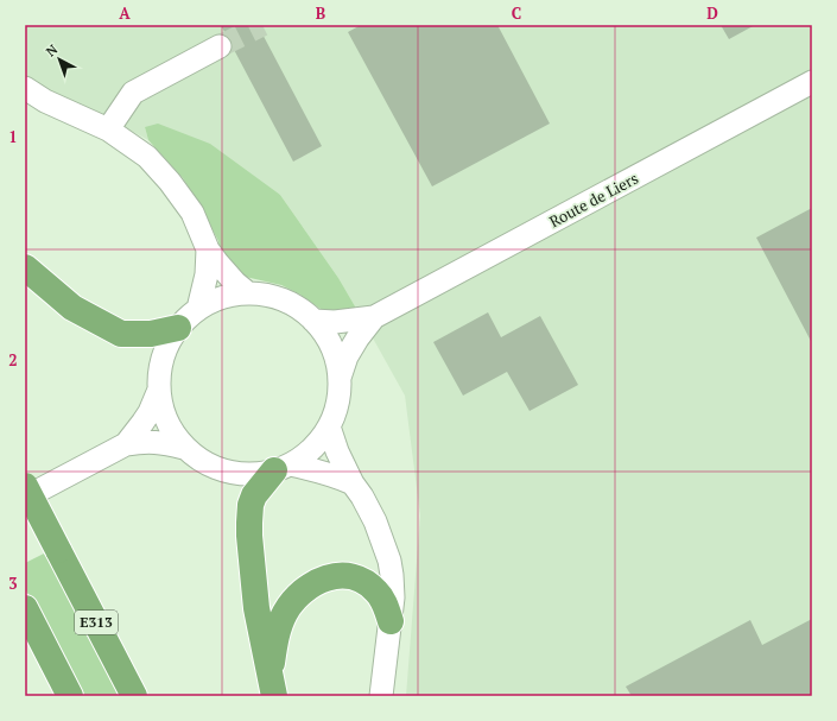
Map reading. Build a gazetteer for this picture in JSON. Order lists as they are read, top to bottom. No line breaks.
{"streets":{"highway":["E313"],"street":["Route de Liers"]},"north":"top left","grid":{"columns":["A","B","C","D"],"rows":["1","2","3"]}}
